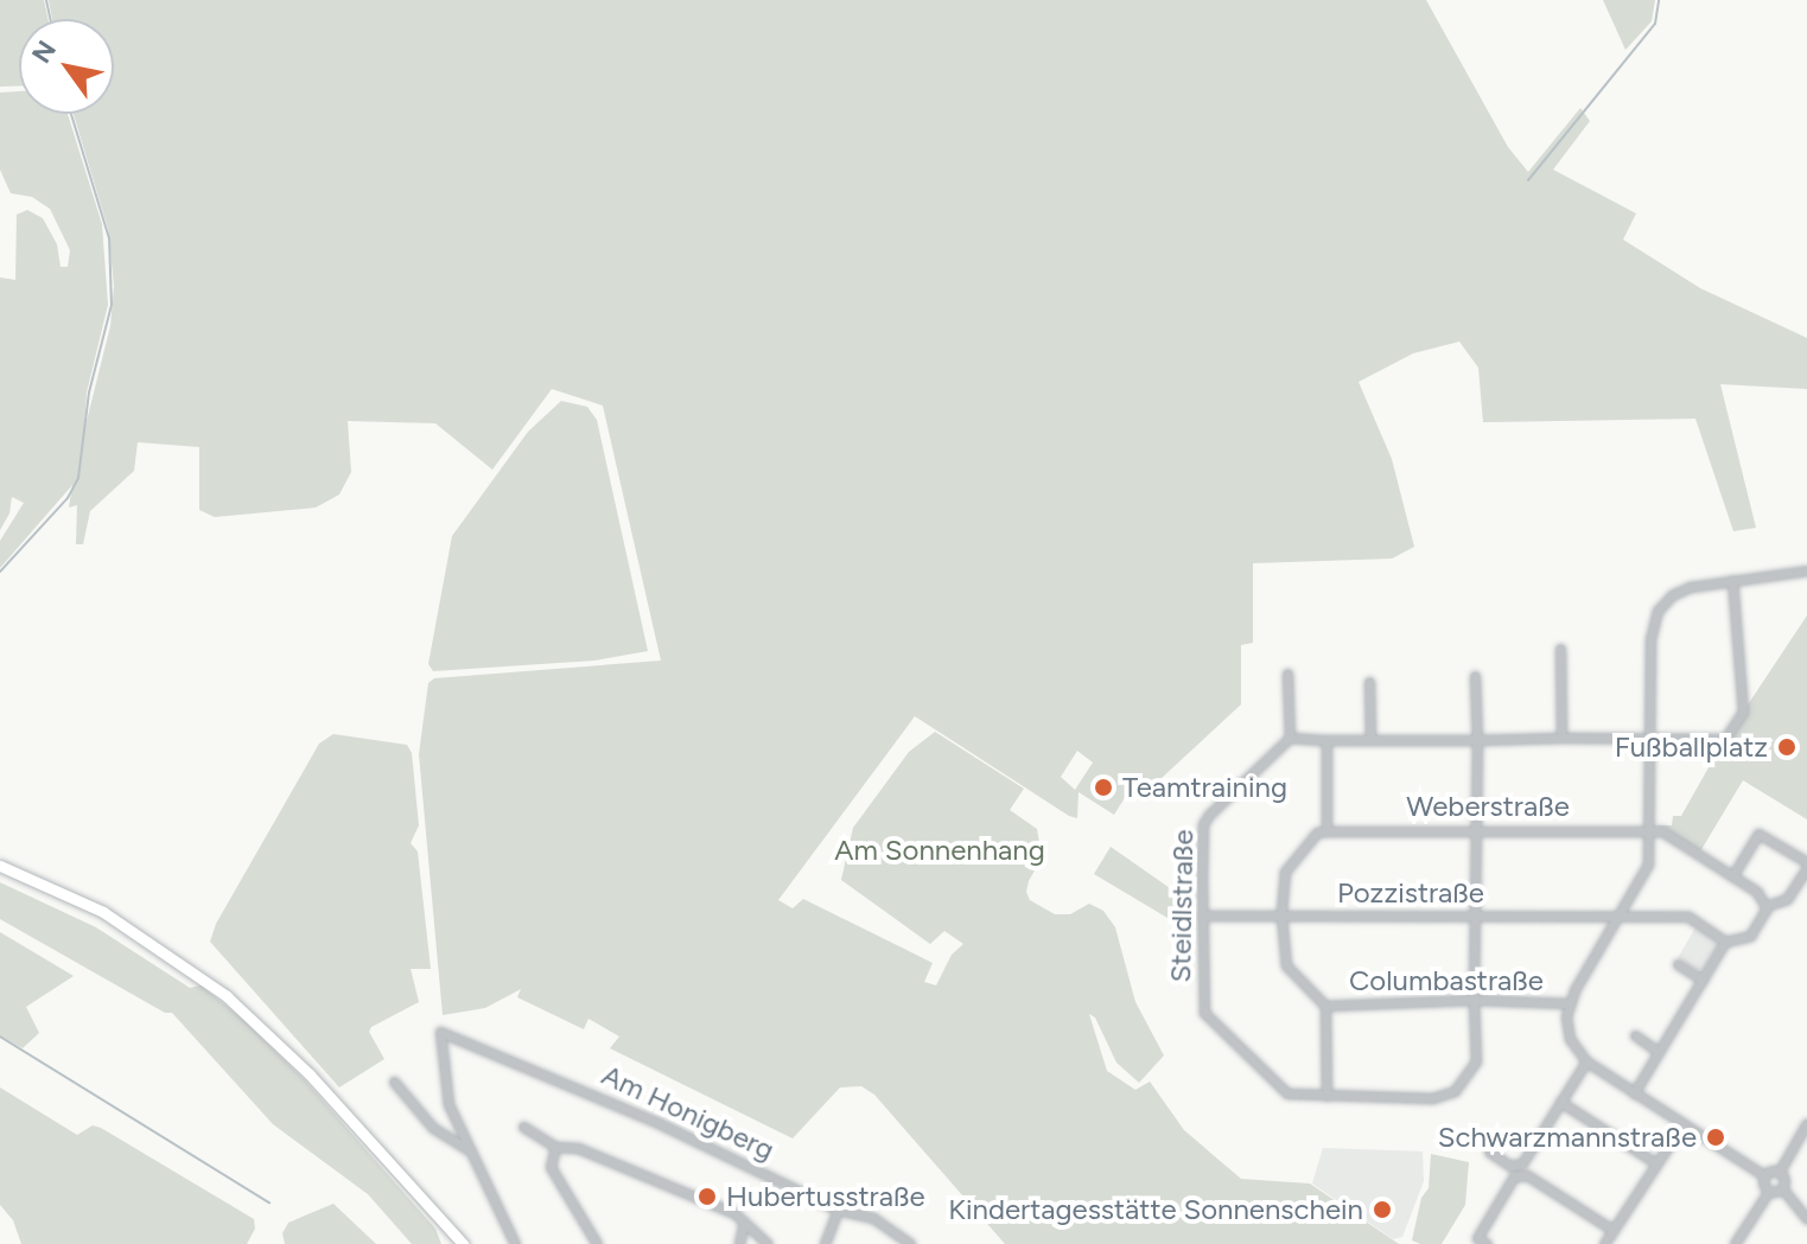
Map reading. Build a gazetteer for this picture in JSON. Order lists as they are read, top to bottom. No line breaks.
{"streets":{"street":["Weberstraße","Pozzistraße","Steidlstraße","Columbastraße","Am Honigberg"]},"crossings":[["Pozzistraße","Steidlstraße"],["Steidlstraße","Columbastraße"]],"parks":["Am Sonnenhang"],"places":["Fußballplatz","Teamtraining","Schwarzmannstraße","Hubertusstraße","Kindertagesstätte Sonnenschein"],"north":"top left"}
